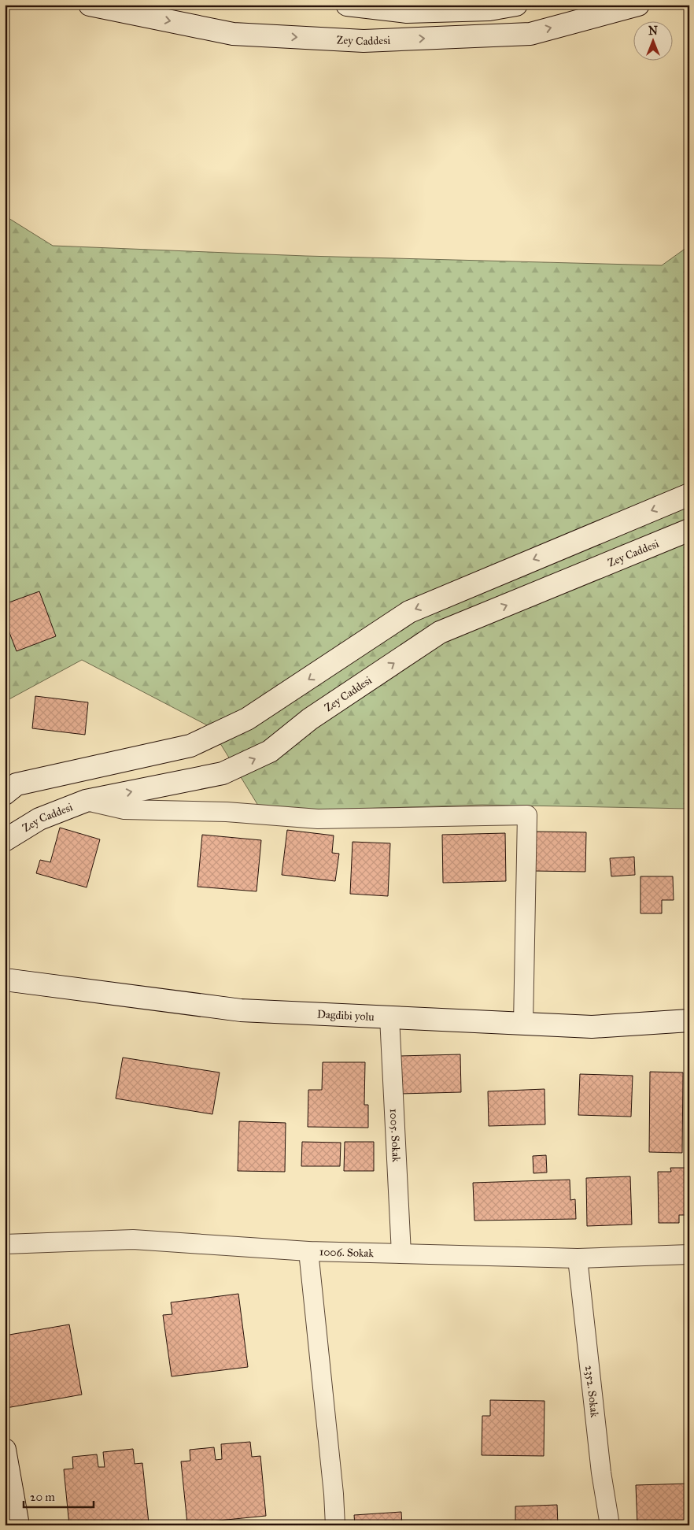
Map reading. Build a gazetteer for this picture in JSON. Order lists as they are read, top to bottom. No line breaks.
{"streets":{"main road":["Zey Caddesi","Dagdibi yolu"],"street":["1005. Sokak","1006. Sokak","2352. Sokak"]},"crossings":[["Dagdibi yolu","1005. Sokak"],["1005. Sokak","1006. Sokak"],["1006. Sokak","2352. Sokak"]],"scale_bar":"20 m","north":"top"}
